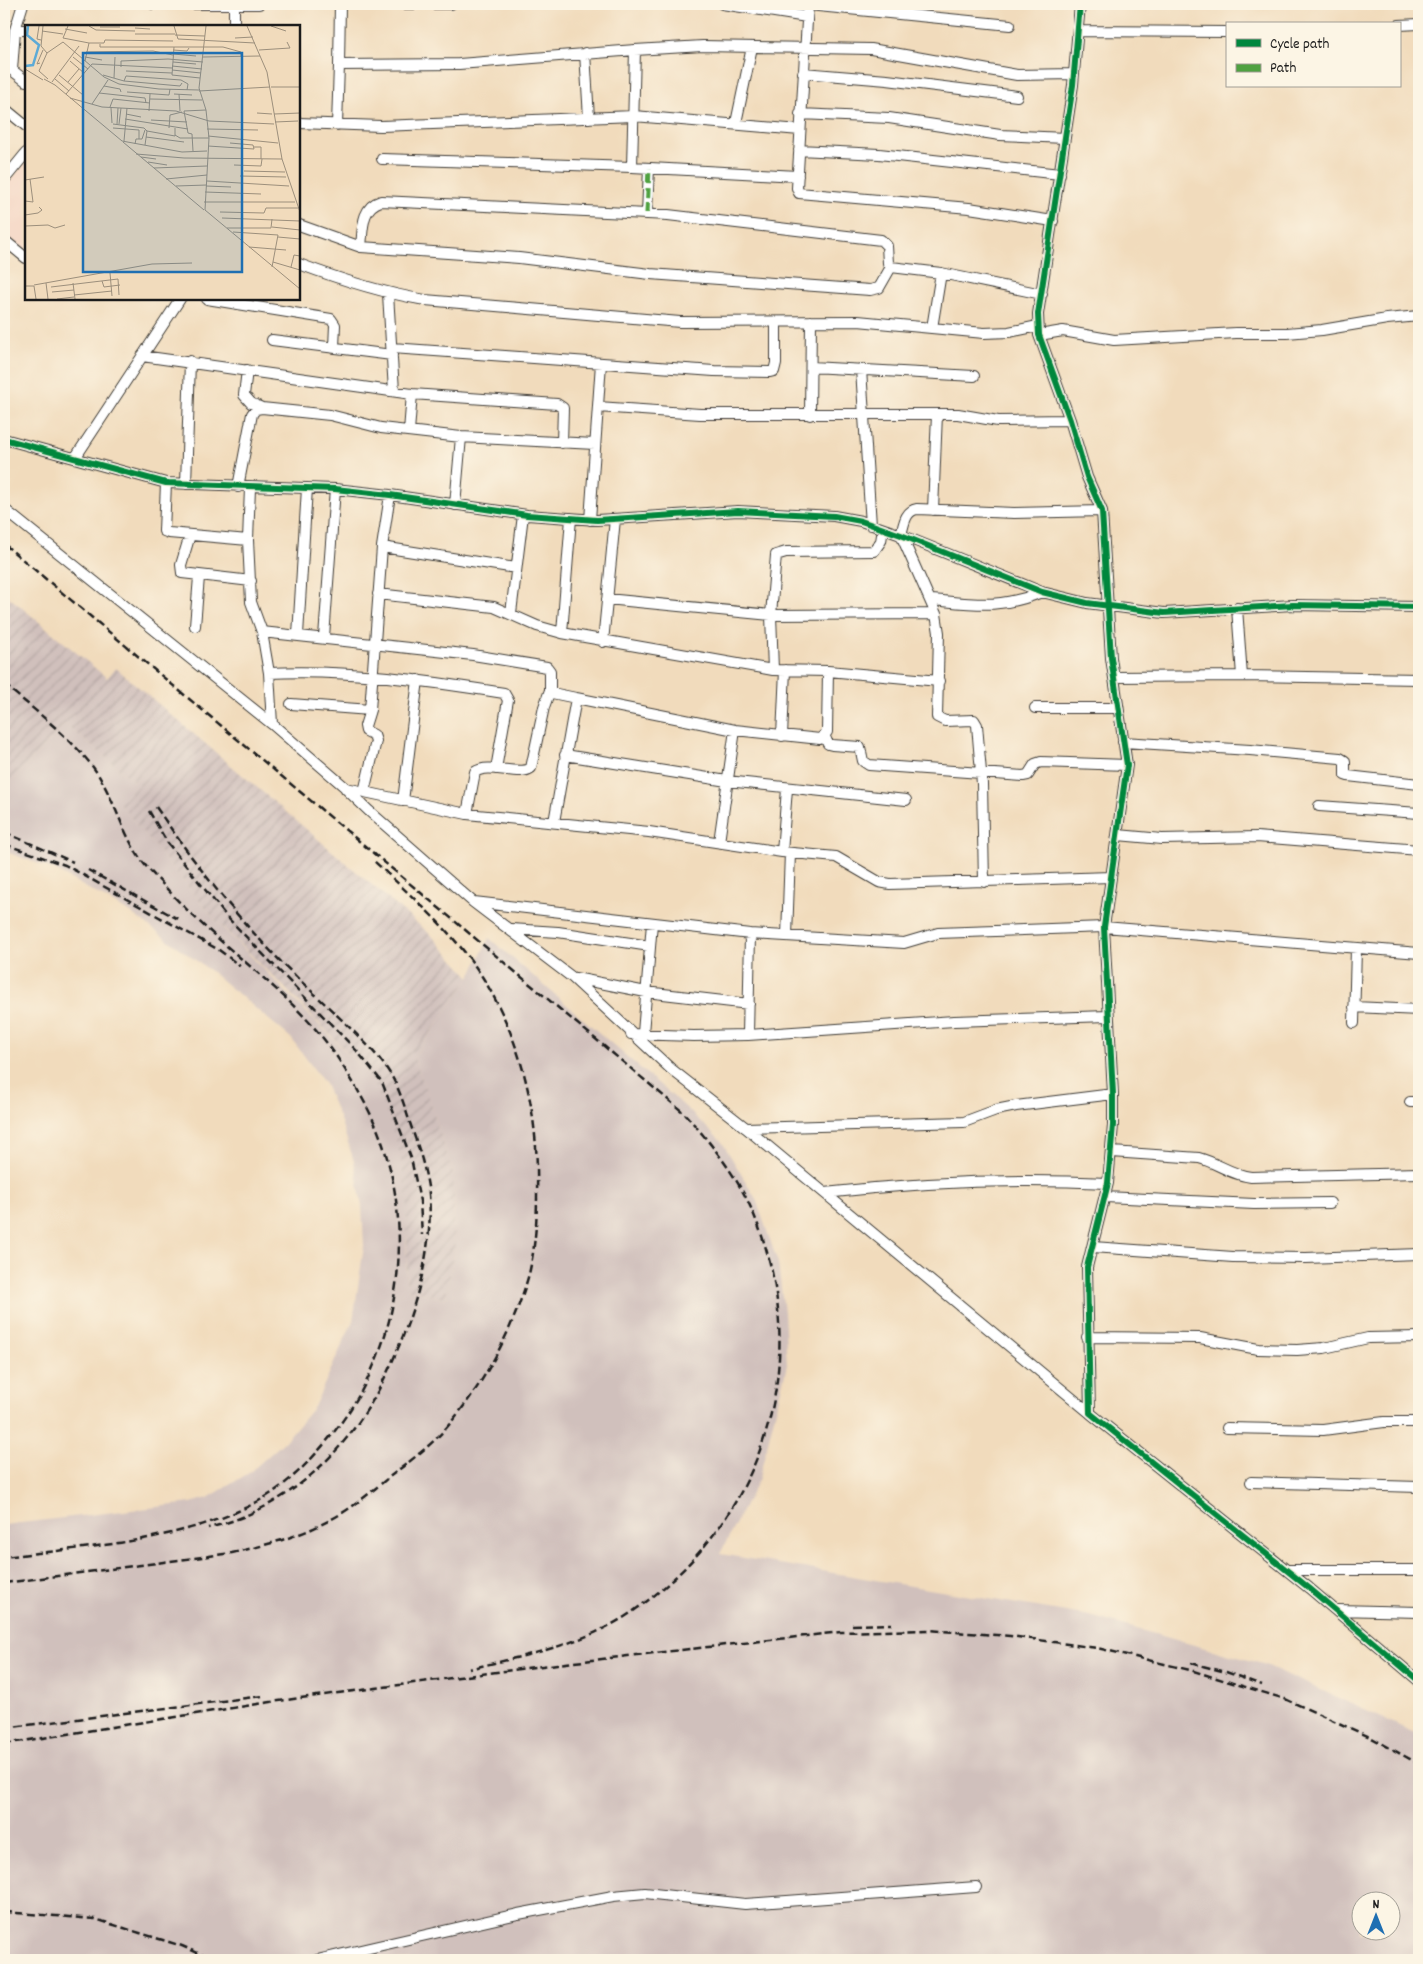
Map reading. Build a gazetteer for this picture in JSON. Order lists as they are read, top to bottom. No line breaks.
{"legend":["Cycle path","Path"],"north":"top"}
